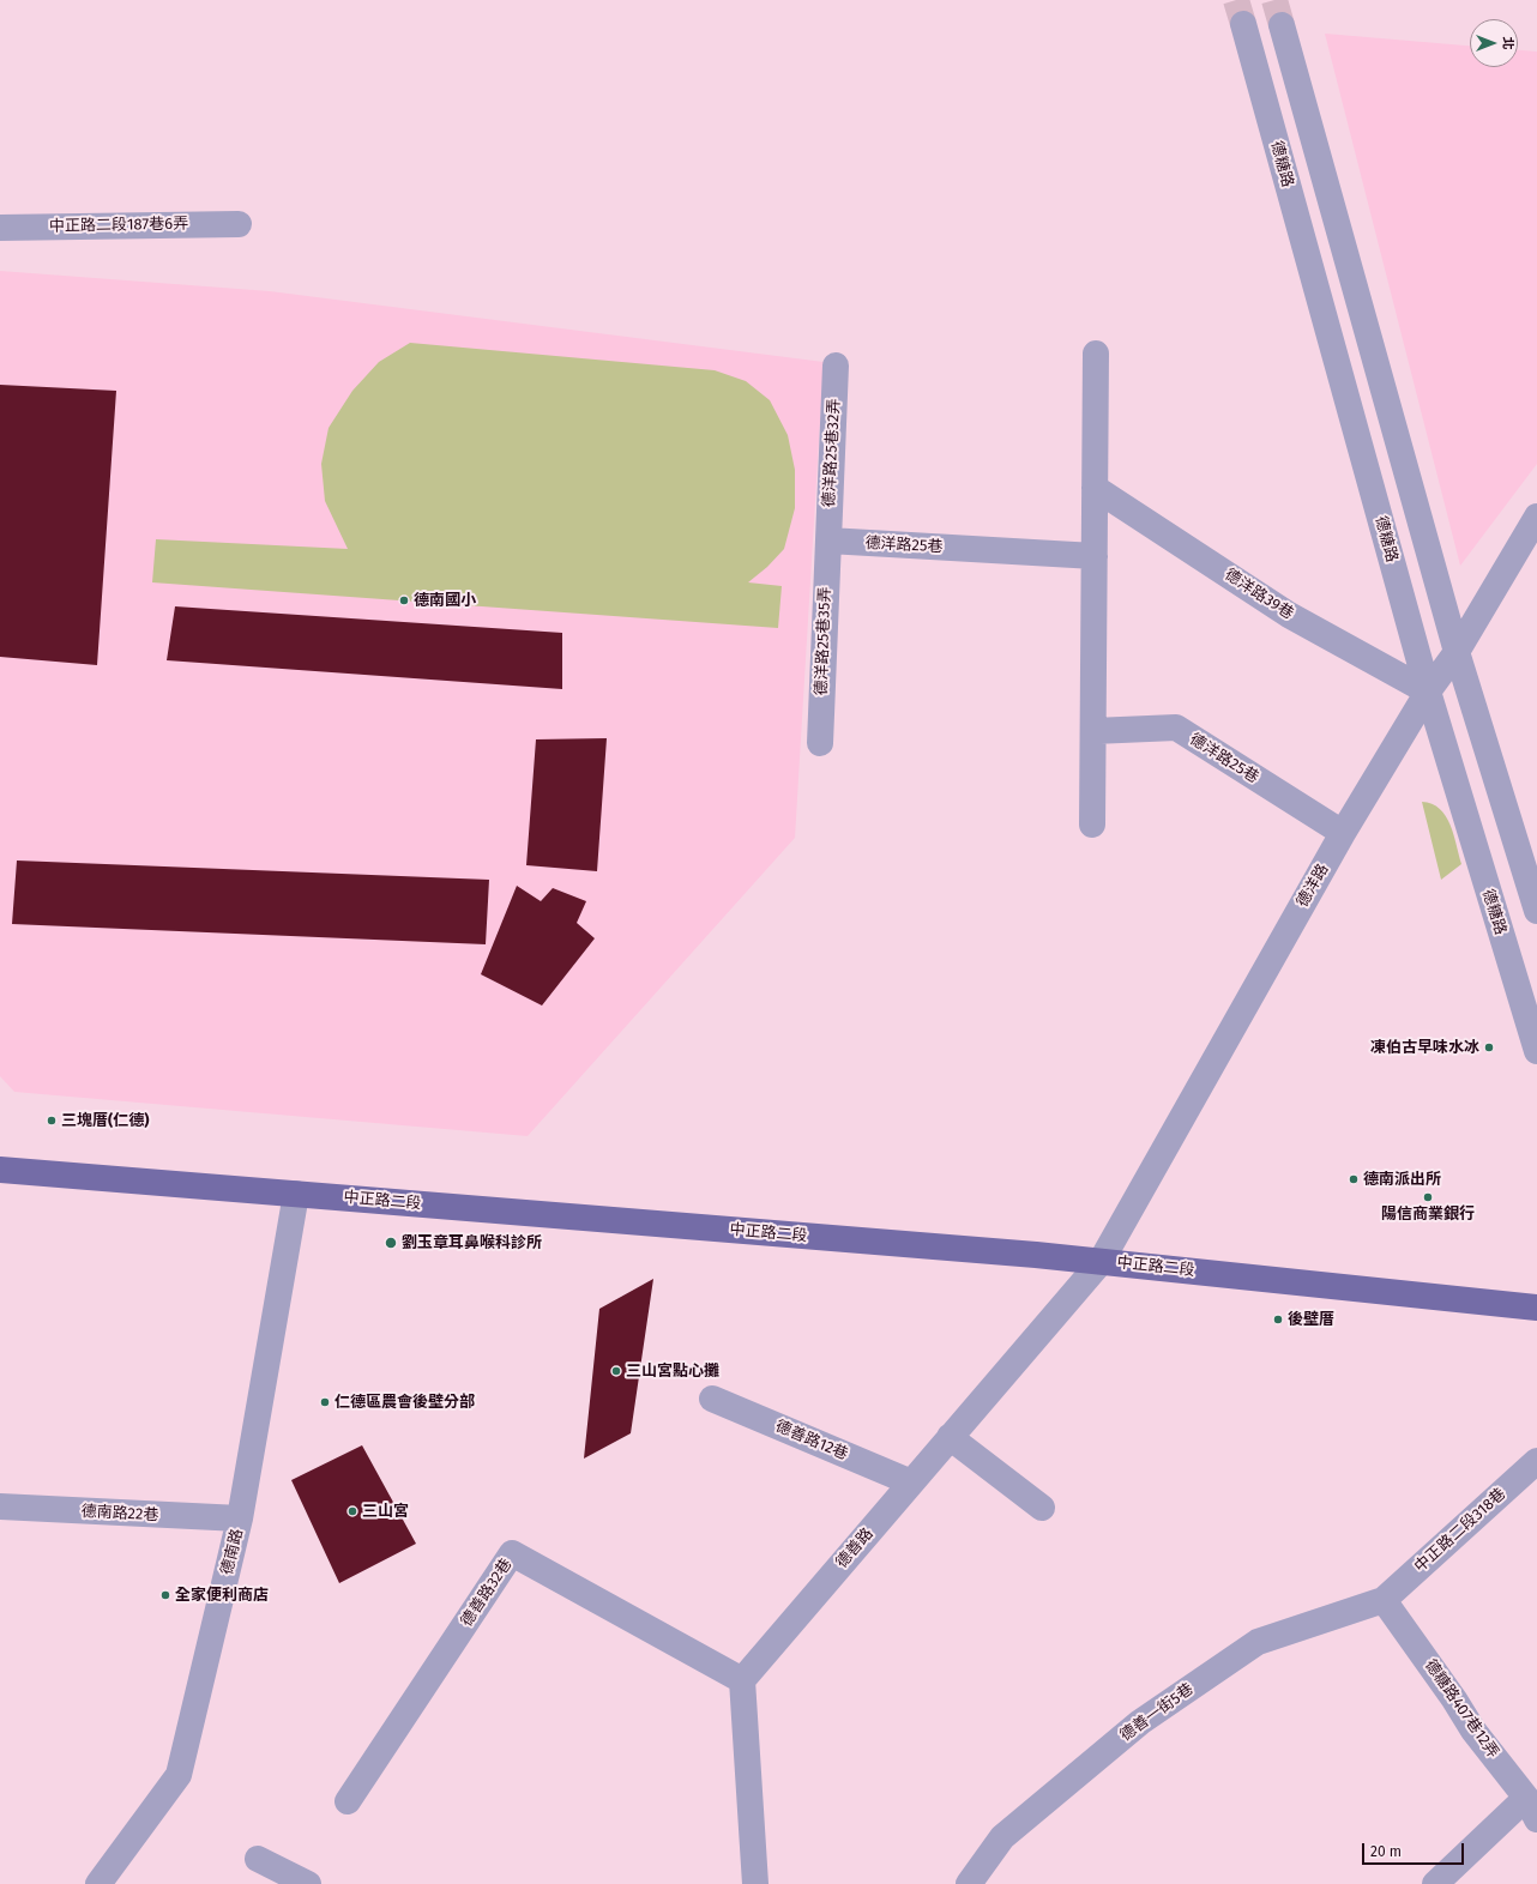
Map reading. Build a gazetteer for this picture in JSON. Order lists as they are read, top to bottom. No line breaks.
{"streets":{"main road":["中正路二段"],"street":["德糖路","中正路二段187巷6弄","德洋路25巷32弄","德洋路25巷","德洋路39巷","德洋路25巷35弄","德洋路","德善路12巷","德南路22巷","中正路二段318巷","德善路","德南路","德善路32巷","德糖路407巷12弄","德善一街5巷"]},"crossings":[["德糖路","德洋路39巷"],["德糖路","德洋路"],["德洋路25巷32弄","德洋路25巷"],["德洋路25巷32弄","德洋路25巷35弄"],["德洋路25巷","德洋路25巷35弄"],["德洋路25巷","德洋路"],["德洋路39巷","德洋路"],["德洋路","中正路二段"],["德洋路","德善路"],["中正路二段","德善路"],["中正路二段","德南路"],["德善路12巷","德善路"],["德南路22巷","德南路"],["中正路二段318巷","德糖路407巷12弄"],["中正路二段318巷","德善一街5巷"],["德善路","德善路32巷"],["德糖路407巷12弄","德善一街5巷"]],"places":["德南國小","凍伯古早味水冰","三塊厝(仁德)","德南派出所","陽信商業銀行","劉玉章耳鼻喉科診所","後壁厝","三山宮點心攤","仁德區農會後壁分部","三山宮","全家便利商店"],"scale_bar":"20 m","north":"right"}
